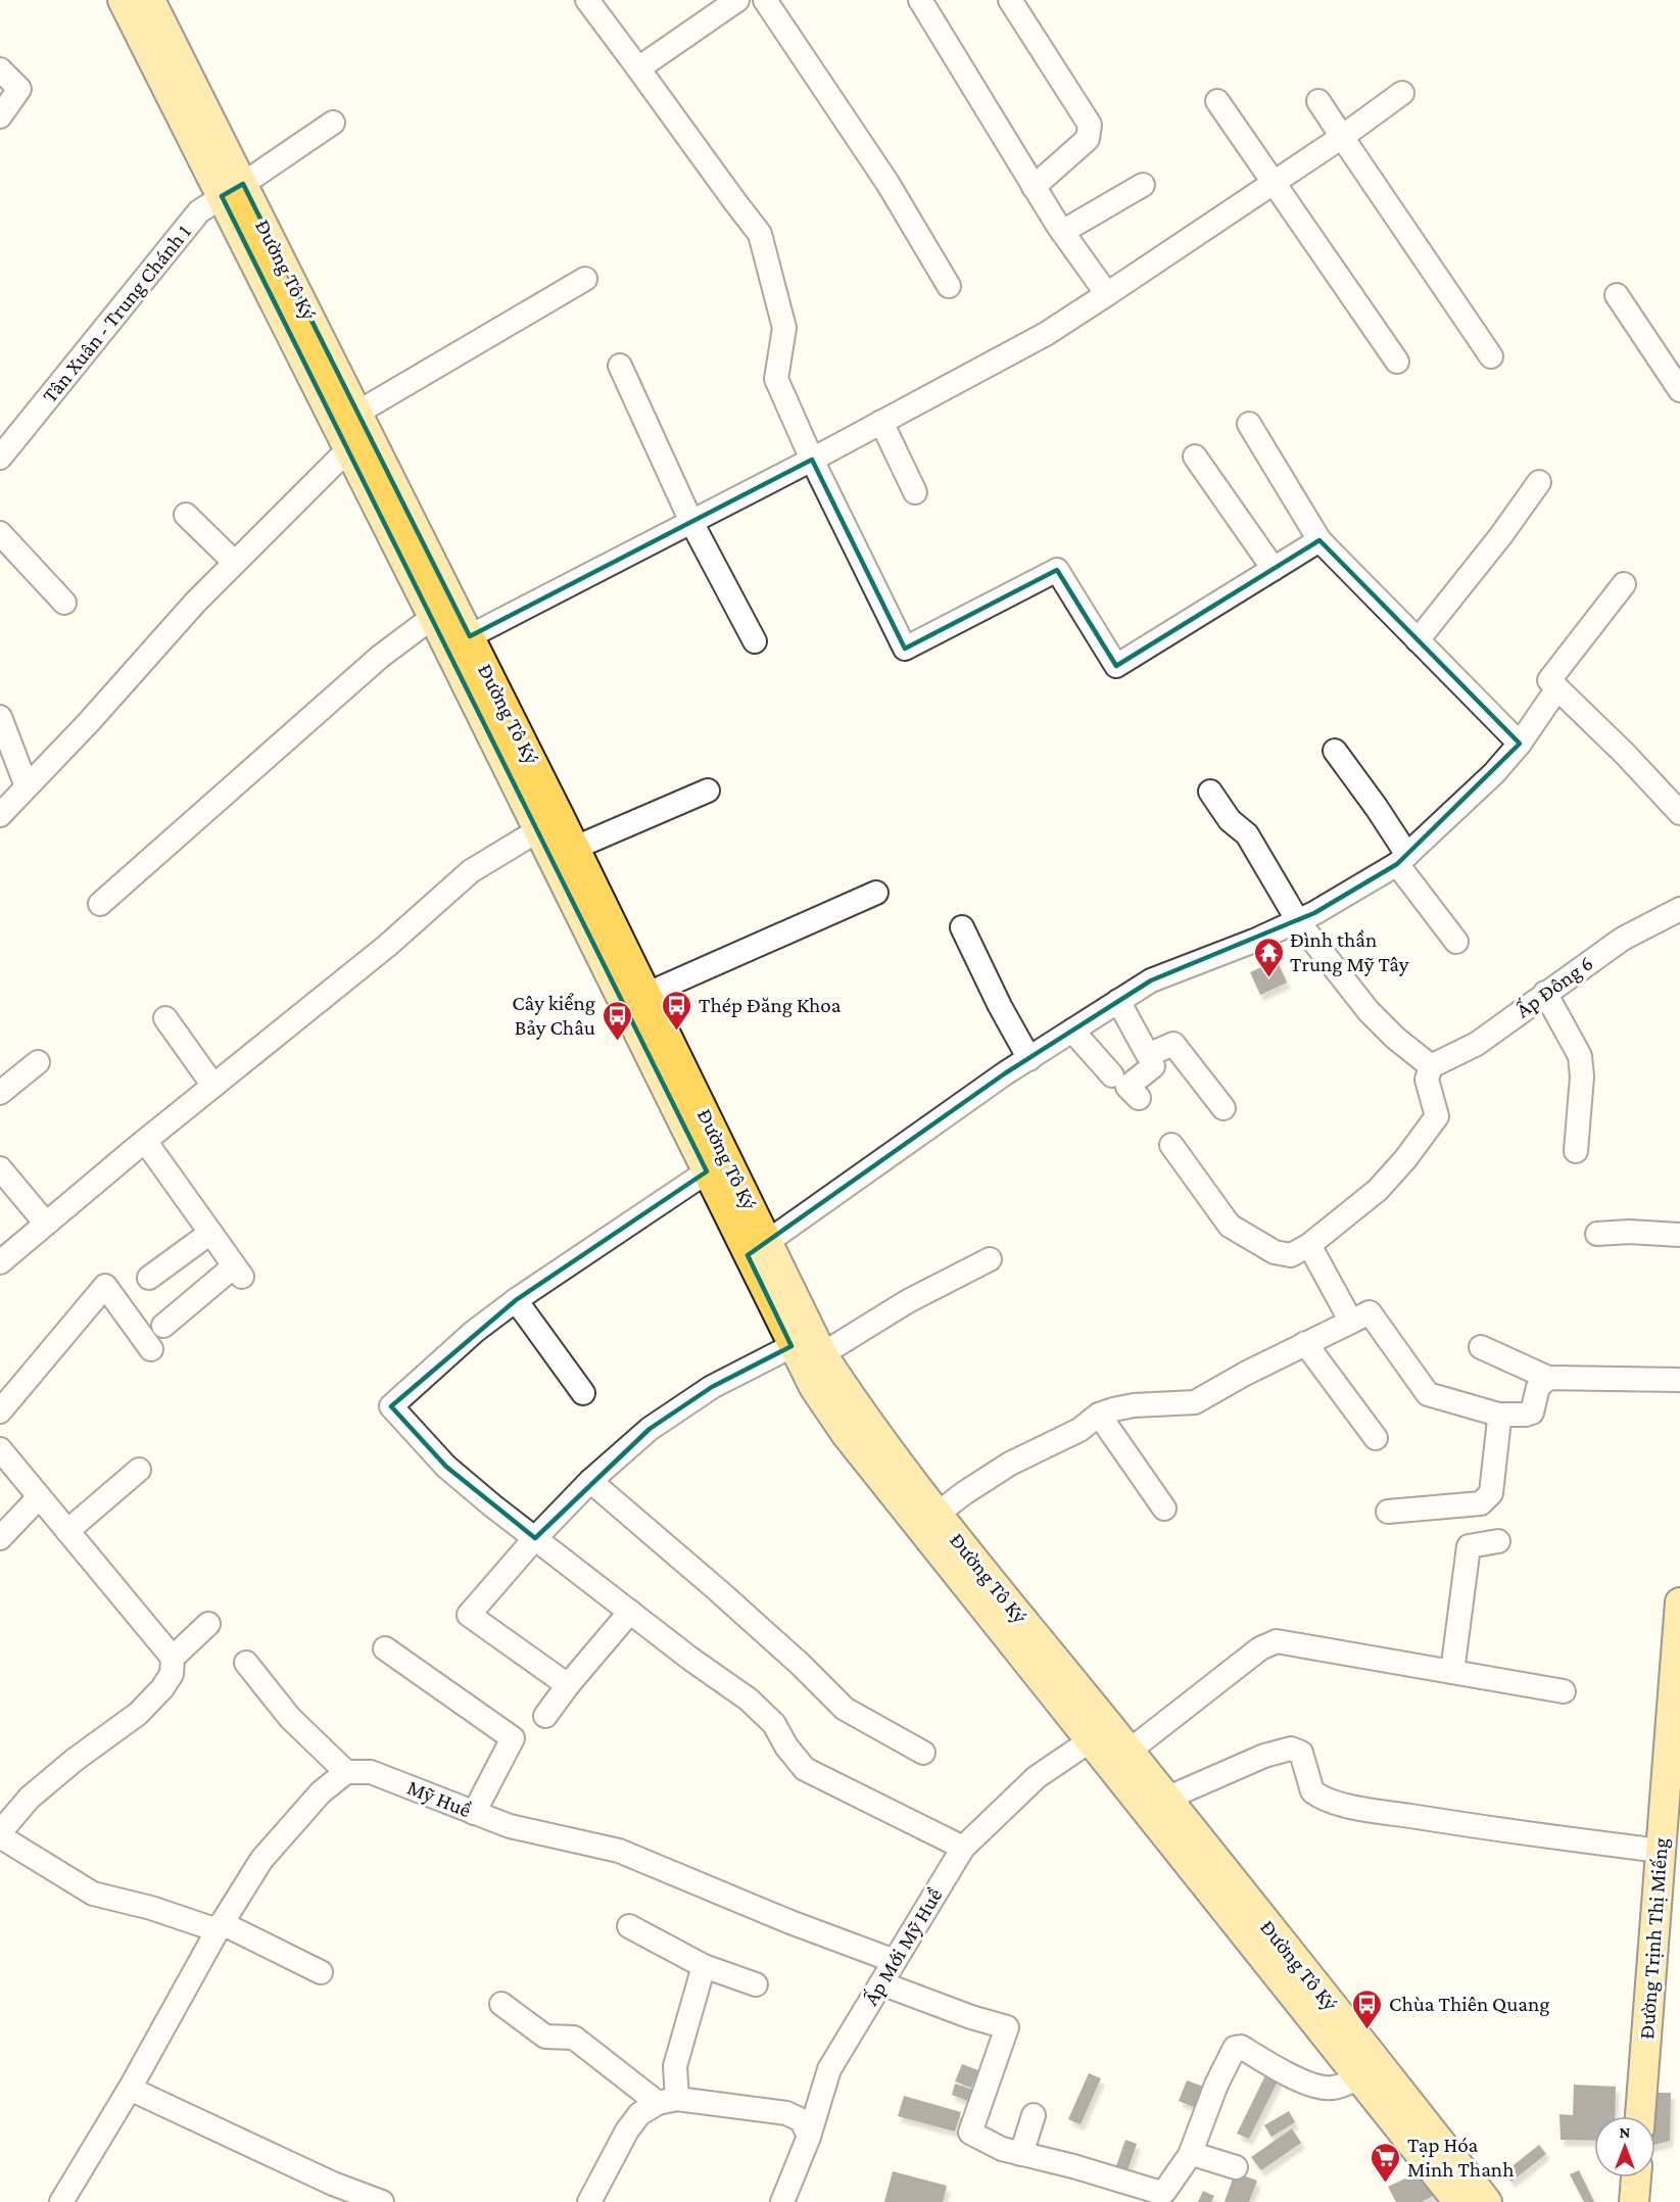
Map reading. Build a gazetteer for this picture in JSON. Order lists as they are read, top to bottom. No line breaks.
{"streets":{"main road":["Đường Tô Ký","Đường Trịnh Thị Miếng"],"street":["Tân Xuân - Trung Chánh 1","Ấp Đông 6","Mỹ Huề","Ấp Mới Mỹ Huề"]},"crossings":[["Đường Tô Ký","Tân Xuân - Trung Chánh 1"],["Đường Tô Ký","Ấp Mới Mỹ Huề"],["Mỹ Huề","Ấp Mới Mỹ Huề"]],"places":{"temple":["Đình thần Trung Mỹ Tây"],"bus stop":["Thép Đăng Khoa","Cây kiểng Bảy Châu","Chùa Thiên Quang"],"supermarket":["Tạp Hóa Minh Thanh"]},"north":"top"}
